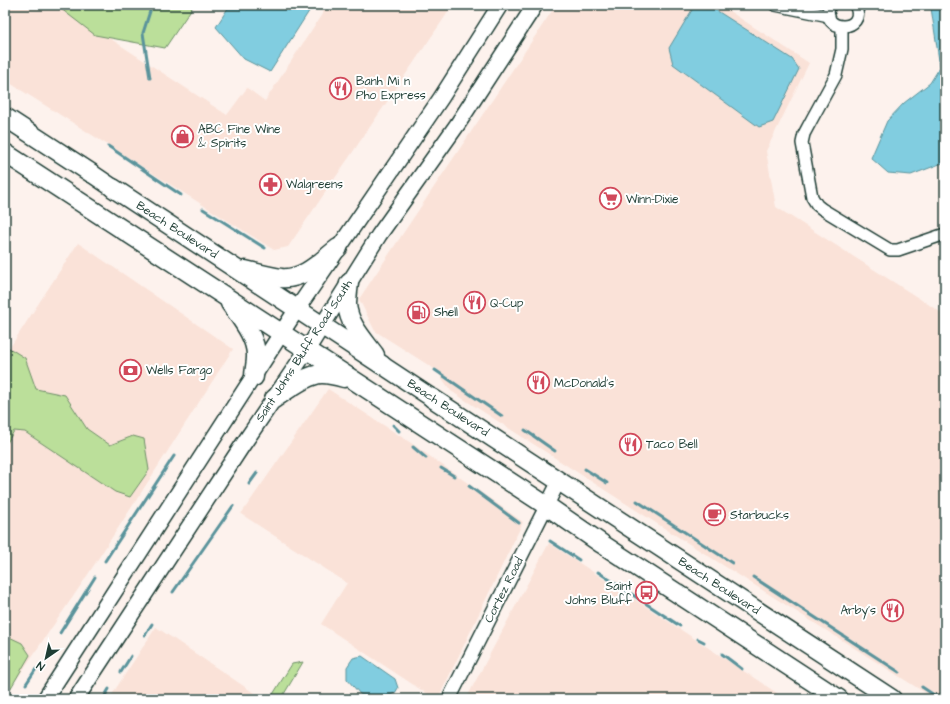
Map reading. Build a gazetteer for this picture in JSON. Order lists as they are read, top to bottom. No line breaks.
{"streets":{"highway":["Beach Boulevard"],"main road":["Saint Johns Bluff Road South"],"street":["Cortez Road"]},"crossings":[["Beach Boulevard","Saint Johns Bluff Road South"],["Beach Boulevard","Cortez Road"]],"places":{"restaurant":["Banh Mi n Pho Express","Q-Cup","McDonald's","Taco Bell","Arby's"],"shop":["ABC Fine Wine & Spirits"],"pharmacy":["Walgreens"],"supermarket":["Winn-Dixie"],"fuel station":["Shell"],"bank":["Wells Fargo"],"cafe":["Starbucks"],"bus stop":["Saint Johns Bluff"]},"north":"bottom left"}
